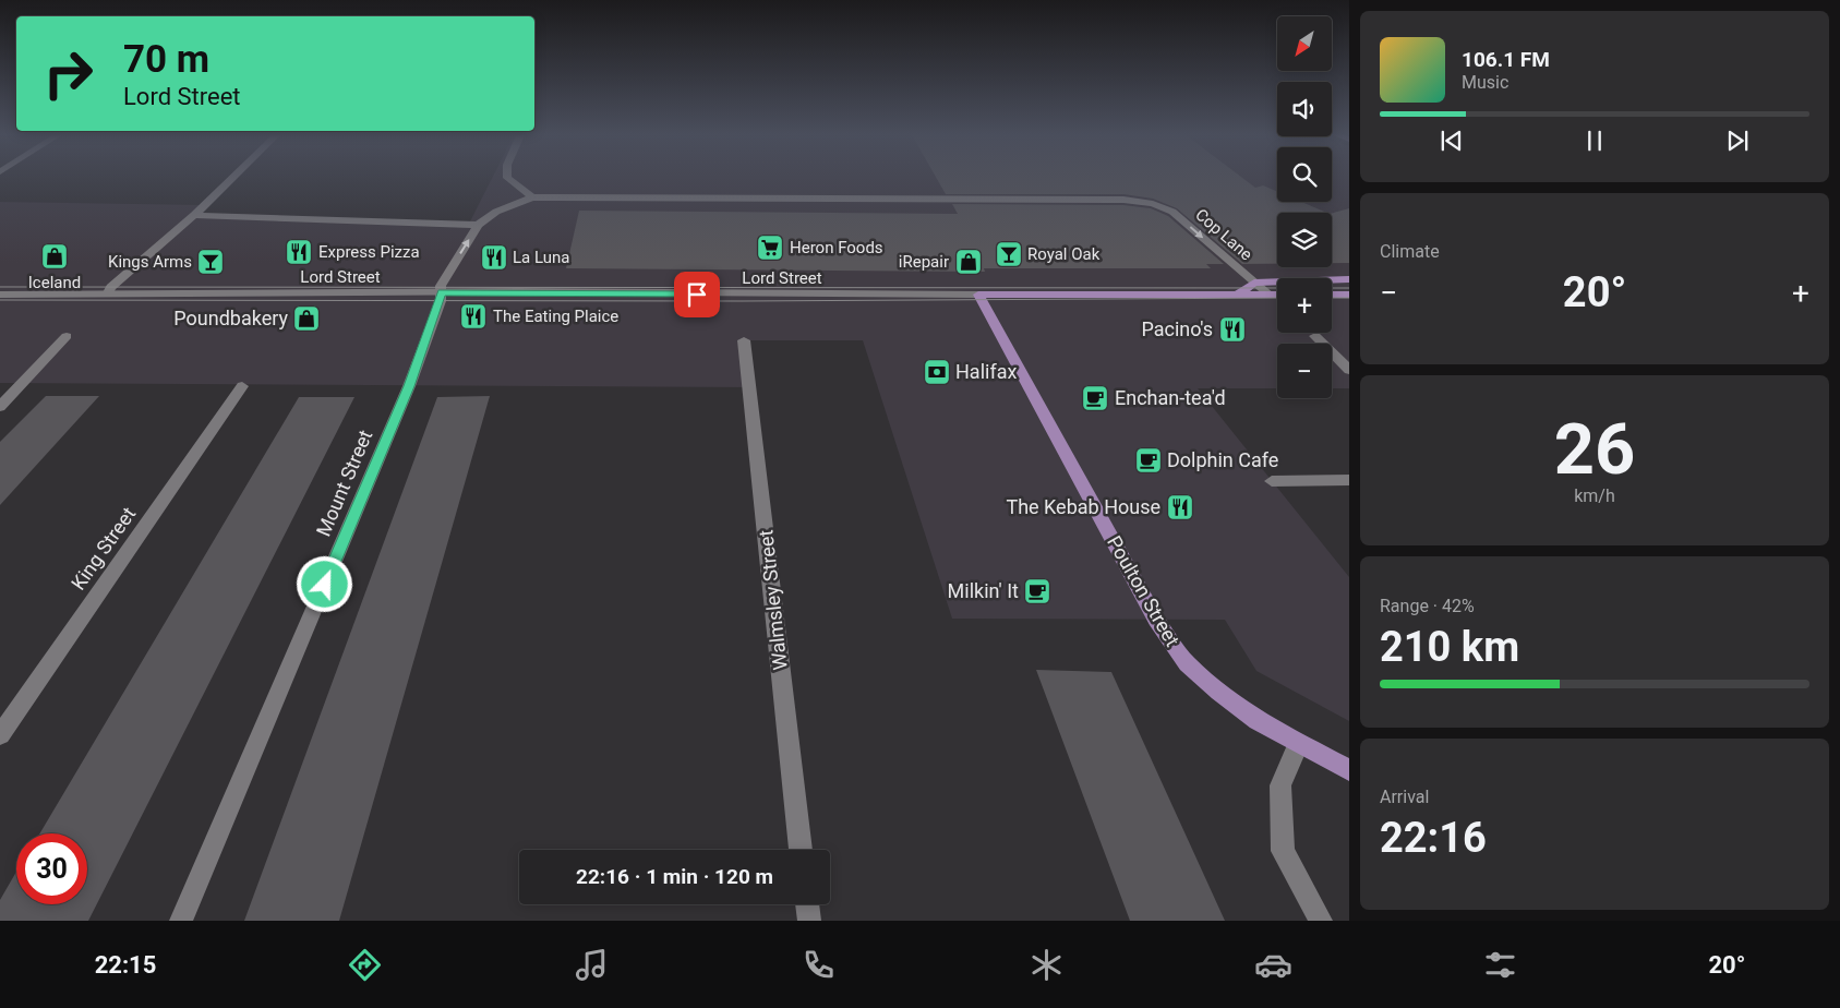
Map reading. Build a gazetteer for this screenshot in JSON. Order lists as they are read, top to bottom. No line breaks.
{"streets":{"main road":["Lord Street","Poulton Street"],"street":["Cop Lane","Mount Street","King Street","Walmsley Street"]},"crossings":[["Cop Lane","Lord Street"],["Cop Lane","Mount Street"],["Lord Street","Mount Street"],["Lord Street","Poulton Street"]],"one_way":["Cop Lane"],"places":{"supermarket":["Heron Foods"],"restaurant":["Express Pizza","La Luna","The Eating Plaice","Pacino's","The Kebab House"],"bar":["Royal Oak","Kings Arms"],"shop":["Iceland","iRepair","Poundbakery"],"bank":["Halifax"],"cafe":["Enchan-tea'd","Dolphin Cafe","Milkin' It"]},"north":"bottom left","page":{"map_buttons":["+","−"],"turn":["70 m","Lord Street"],"song":["106.1 FM","Music"],"tile":["Climate",["26","km/h"],["Range · 42%","210 km"],["Arrival","22:16"]],"heat":["−","20°","+"],"limit":"30","trip":"22:16 · 1 min · 120 m","tabs":["22:15","20°"]}}
